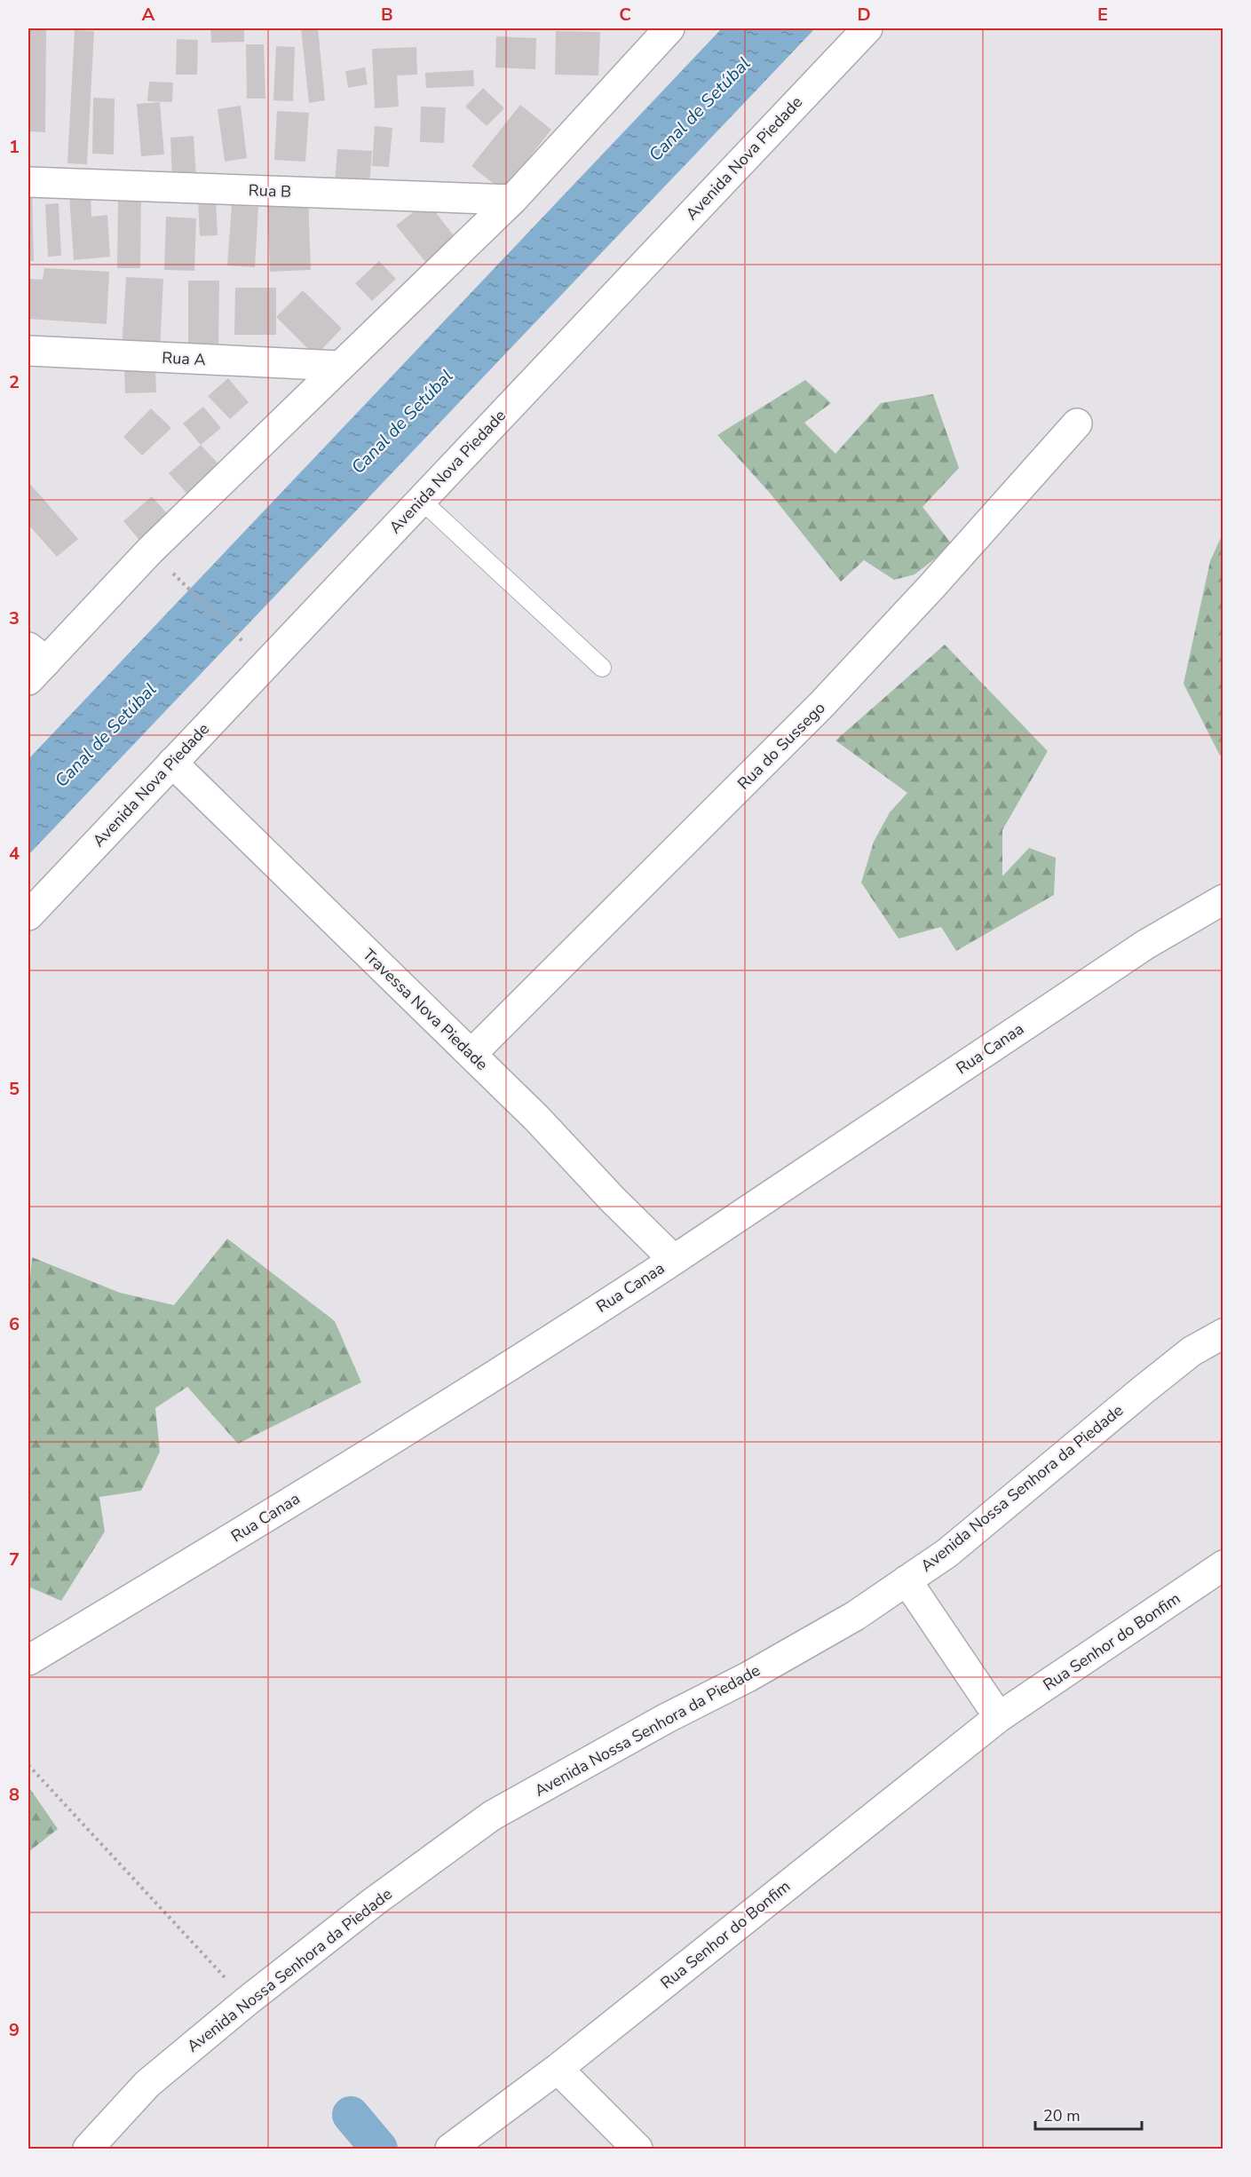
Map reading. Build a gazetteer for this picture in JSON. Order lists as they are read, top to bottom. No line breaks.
{"streets":{"street":["Avenida Nova Piedade","Rua B","Rua A","Rua do Sussego","Travessa Nova Piedade","Rua Canaa","Avenida Nossa Senhora da Piedade","Rua Senhor do Bonfim"]},"crossings":[["Avenida Nova Piedade","Travessa Nova Piedade"],["Rua do Sussego","Travessa Nova Piedade"],["Travessa Nova Piedade","Rua Canaa"]],"water":["Canal de Setúbal"],"scale_bar":"20 m","grid":{"columns":["A","B","C","D","E"],"rows":["1","2","3","4","5","6","7","8","9"]}}
